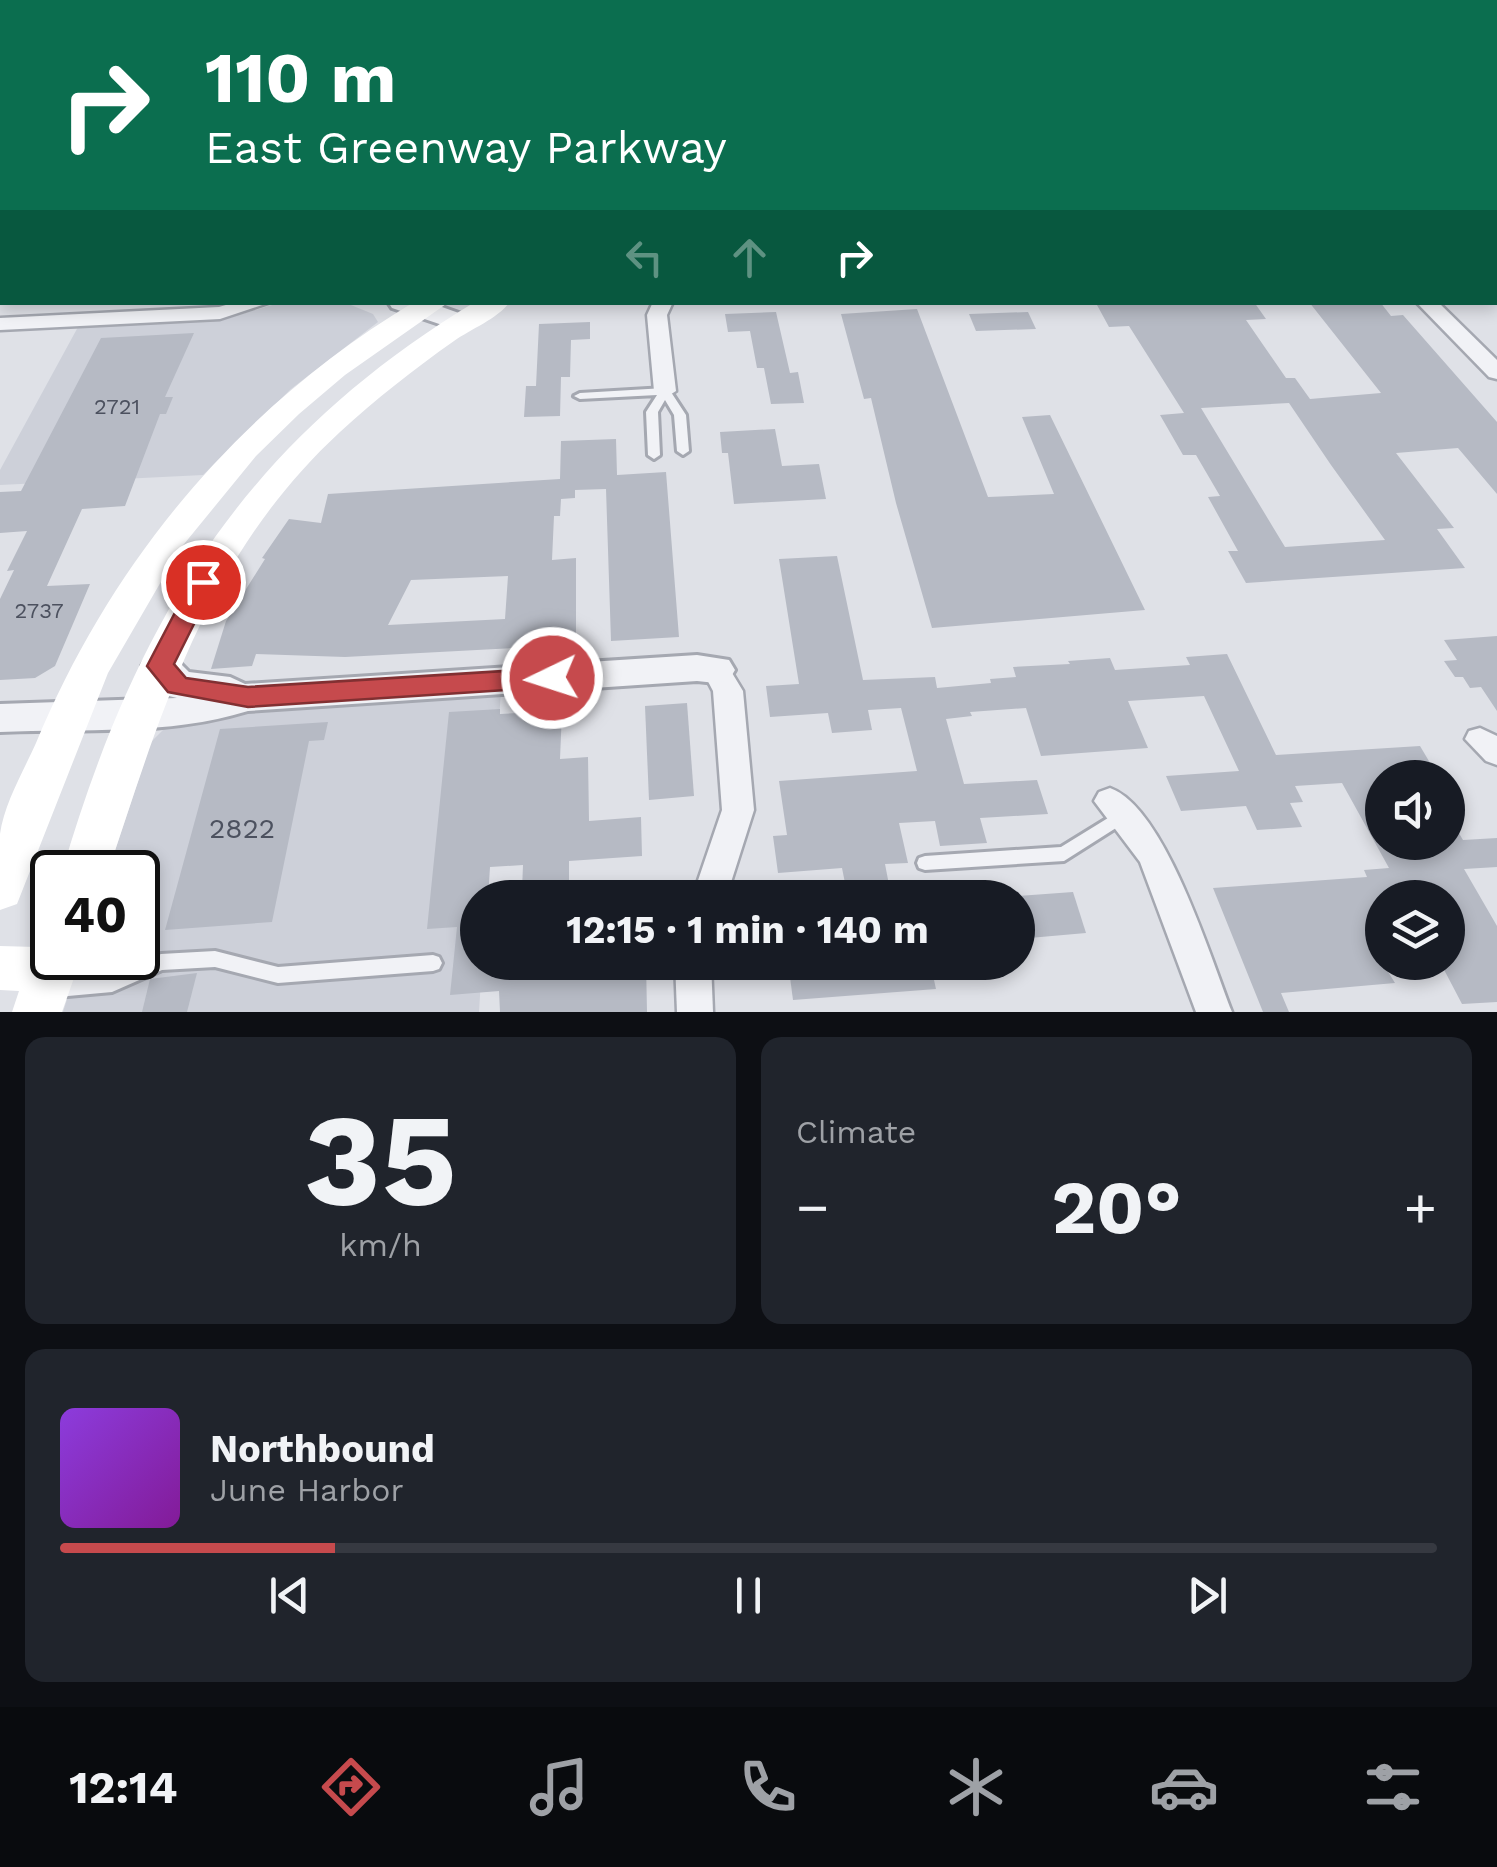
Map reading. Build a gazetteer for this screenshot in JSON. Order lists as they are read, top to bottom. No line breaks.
{"house_numbers":["2721","2737","2822"],"page":{"turn":["110 m","East Greenway Parkway"],"limit":"40","trip":"12:15 · 1 min · 140 m","tile":[["35","km/h"],"Climate"],"heat":["−","20°","+"],"song":["Northbound","June Harbor"],"tabs":"12:14"}}
